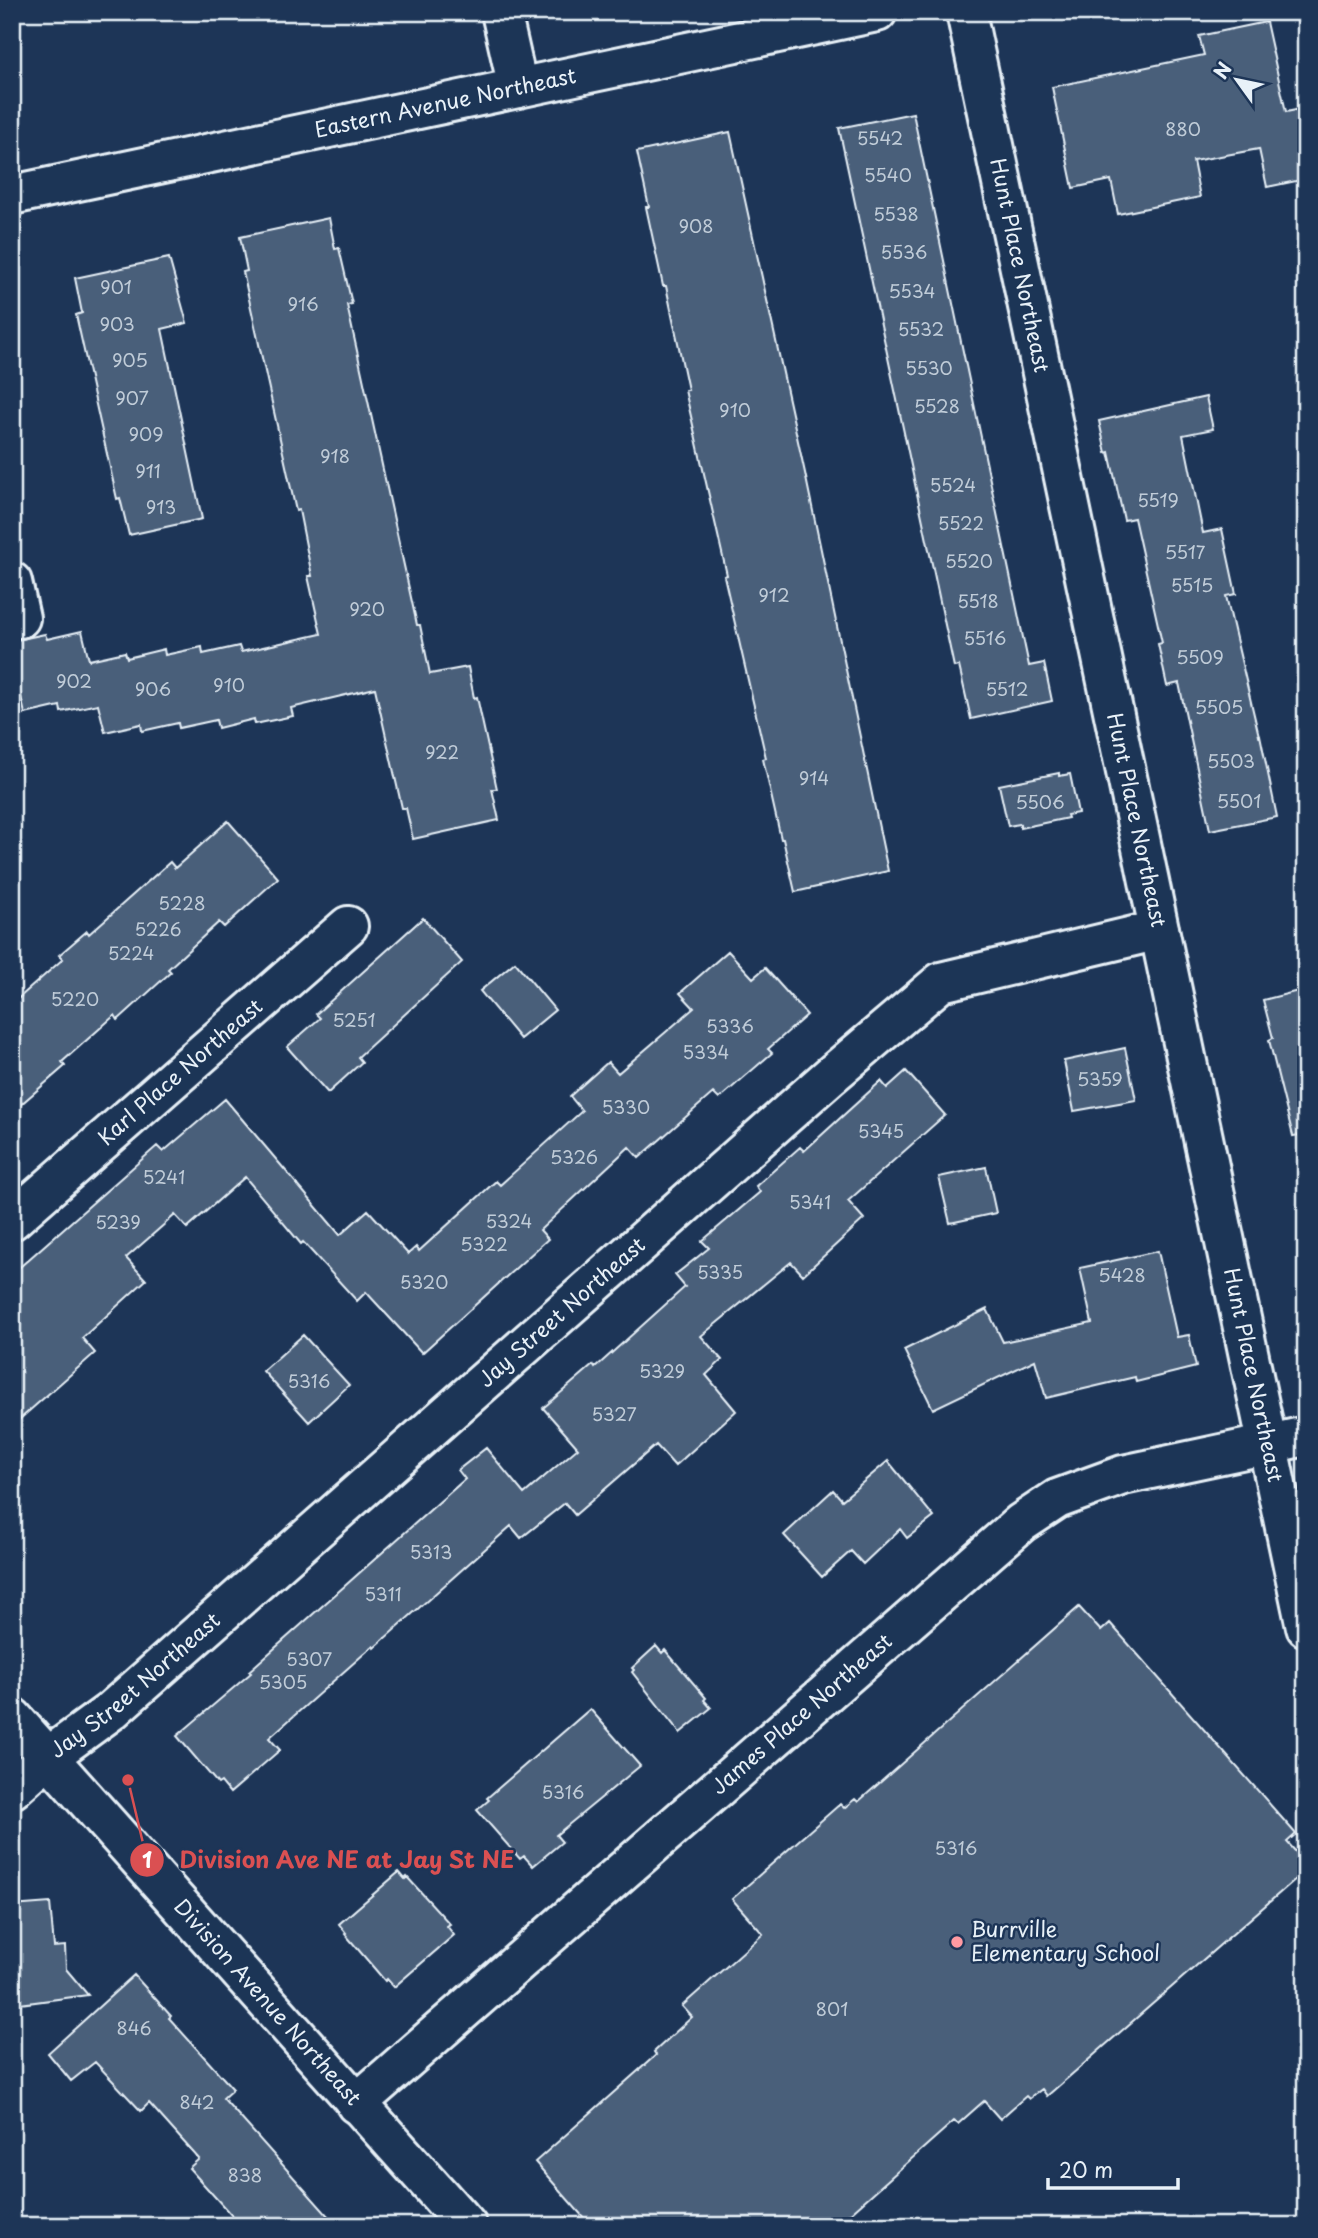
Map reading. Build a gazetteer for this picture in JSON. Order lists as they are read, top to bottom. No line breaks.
{"streets":{"street":["Eastern Avenue Northeast","Hunt Place Northeast","Karl Place Northeast","Jay Street Northeast","James Place Northeast","Division Avenue Northeast"]},"crossings":[["Hunt Place Northeast","Jay Street Northeast"],["Hunt Place Northeast","James Place Northeast"],["Jay Street Northeast","Division Avenue Northeast"],["James Place Northeast","Division Avenue Northeast"]],"places":["Division Ave NE at Jay St NE","Burrville Elementary School"],"house_numbers":["880","5542","5540","5538","908","5536","901","5534","916","903","5532","905","5530","907","5528","910","909","918","911","5524","5519","913","5522","5517","5520","5515","912","5518","920","5516","5509","902","910","906","5512","5505","922","5503","914","5501","5506","5228","5226","5224","5220","5251","5336","5334","5359","5330","5345","5326","5241","5341","5324","5239","5322","5335","5428","5320","5329","5316","5327","5313","5311","5307","5305","5316","5316","801","846","842","838"],"scale_bar":"20 m","north":"top left"}
